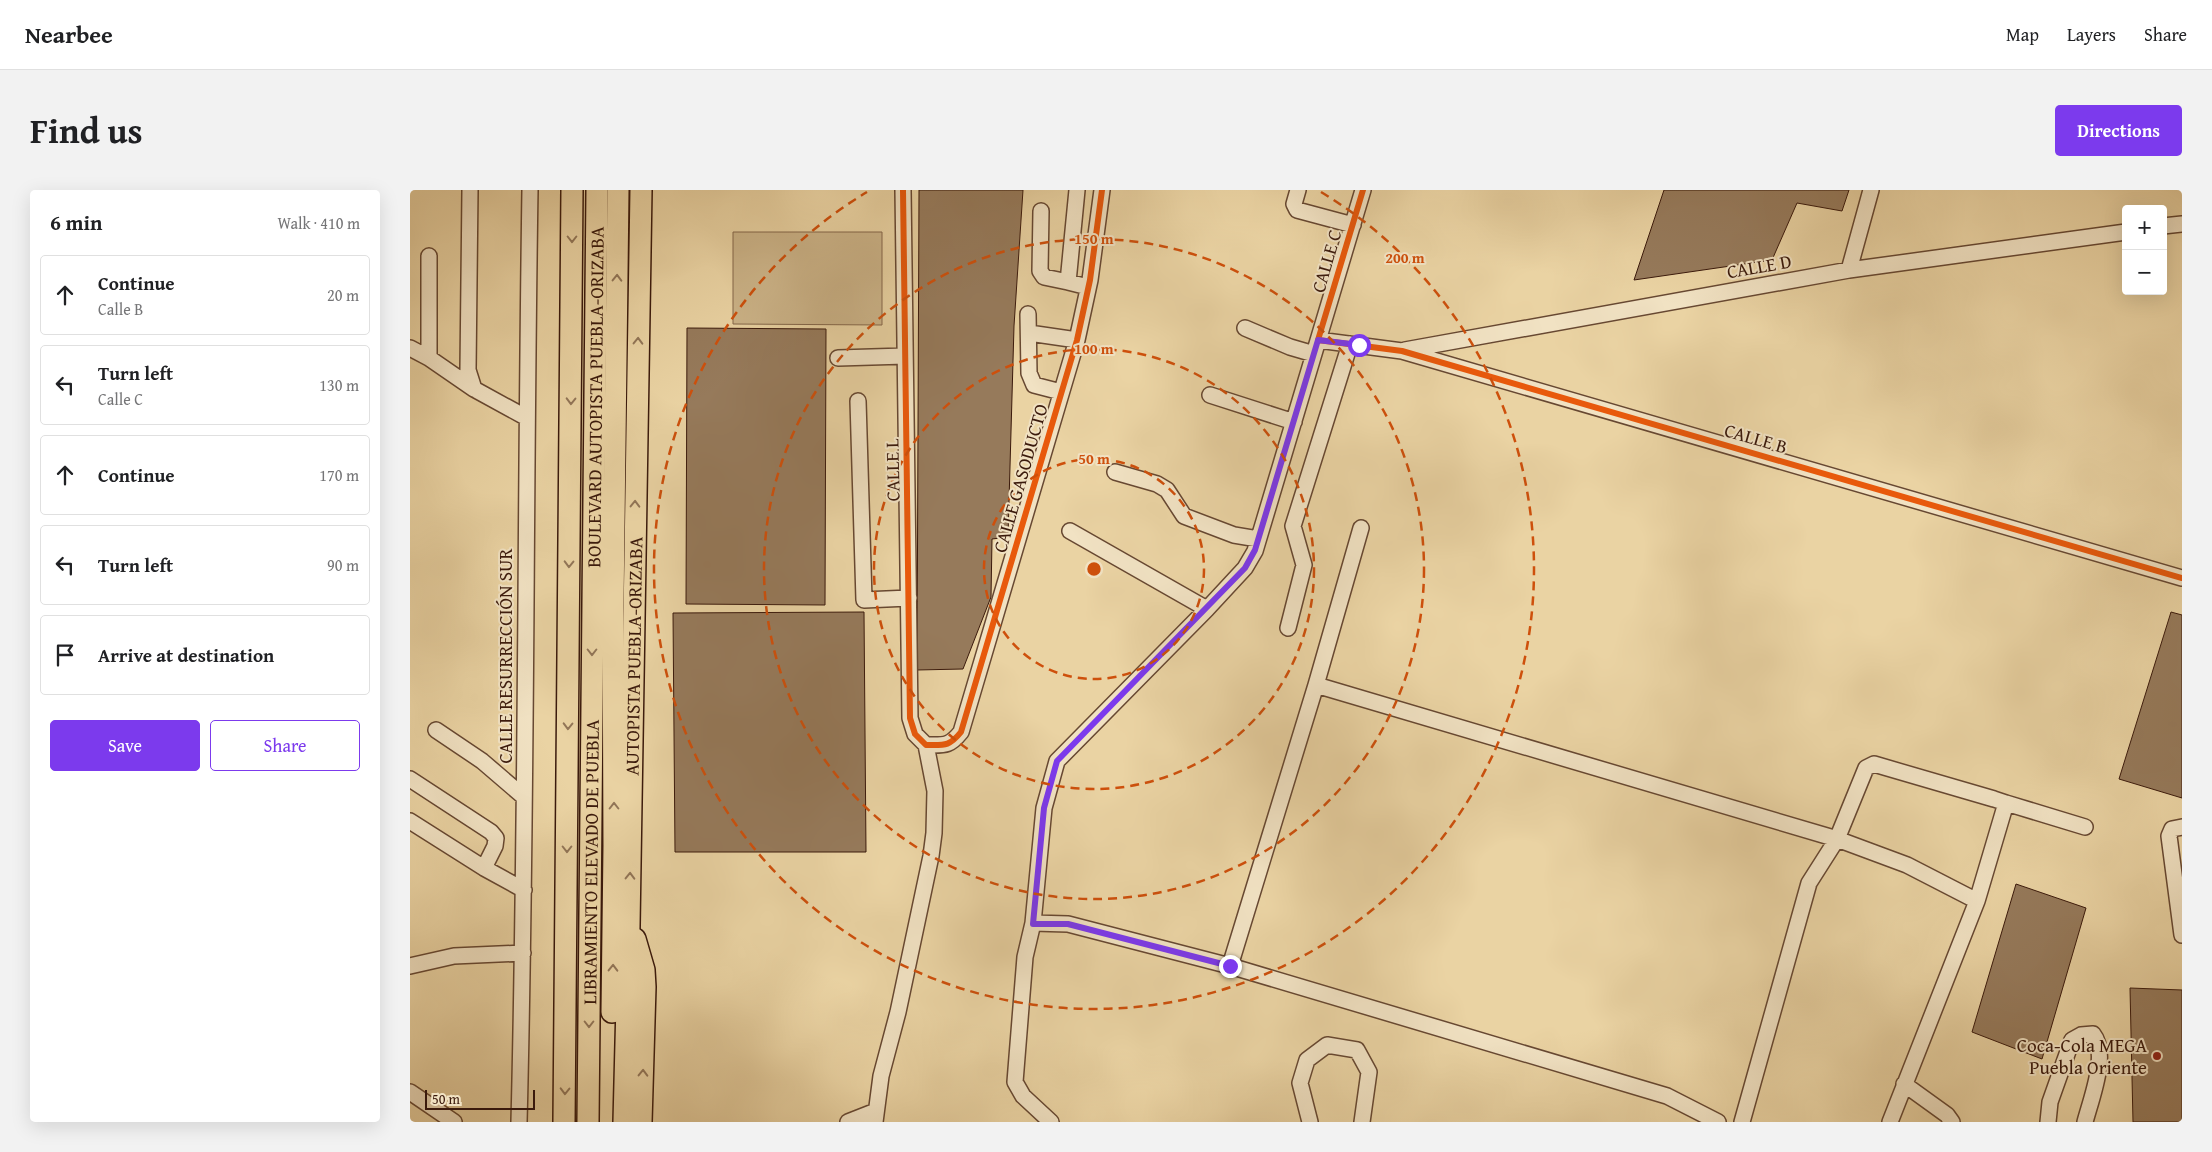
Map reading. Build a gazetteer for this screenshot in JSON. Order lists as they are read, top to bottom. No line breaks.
{"streets":{"highway":["BOULEVARD AUTOPISTA PUEBLA-ORIZABA","AUTOPISTA PUEBLA-ORIZABA","LIBRAMIENTO ELEVADO DE PUEBLA"],"street":["CALLE C","CALLE D","CALLE B","CALLE L","CALLE GASODUCTO","CALLE RESURRECCIÓN SUR"]},"crossings":[["CALLE C","CALLE B"],["CALLE D","CALLE B"],["BOULEVARD AUTOPISTA PUEBLA-ORIZABA","LIBRAMIENTO ELEVADO DE PUEBLA"],["CALLE L","CALLE GASODUCTO"]],"places":["Coca-Cola MEGA Puebla Oriente"],"scale_bar":"50 m","page":{"header":"Nearbee","nav":["Map","Layers","Share"],"title":"Find us","buttons":["Directions",["Save","Share"]],"heading":["6 min","Walk · 410 m"],"map_buttons":["+","−"],"list":[["Continue","Calle B","20 m"],["Turn left","Calle C","130 m"],["Continue","170 m"],["Turn left","90 m"],"Arrive at destination"],"scale":"50 m"},"rings":["150 m","200 m","100 m","50 m"]}
